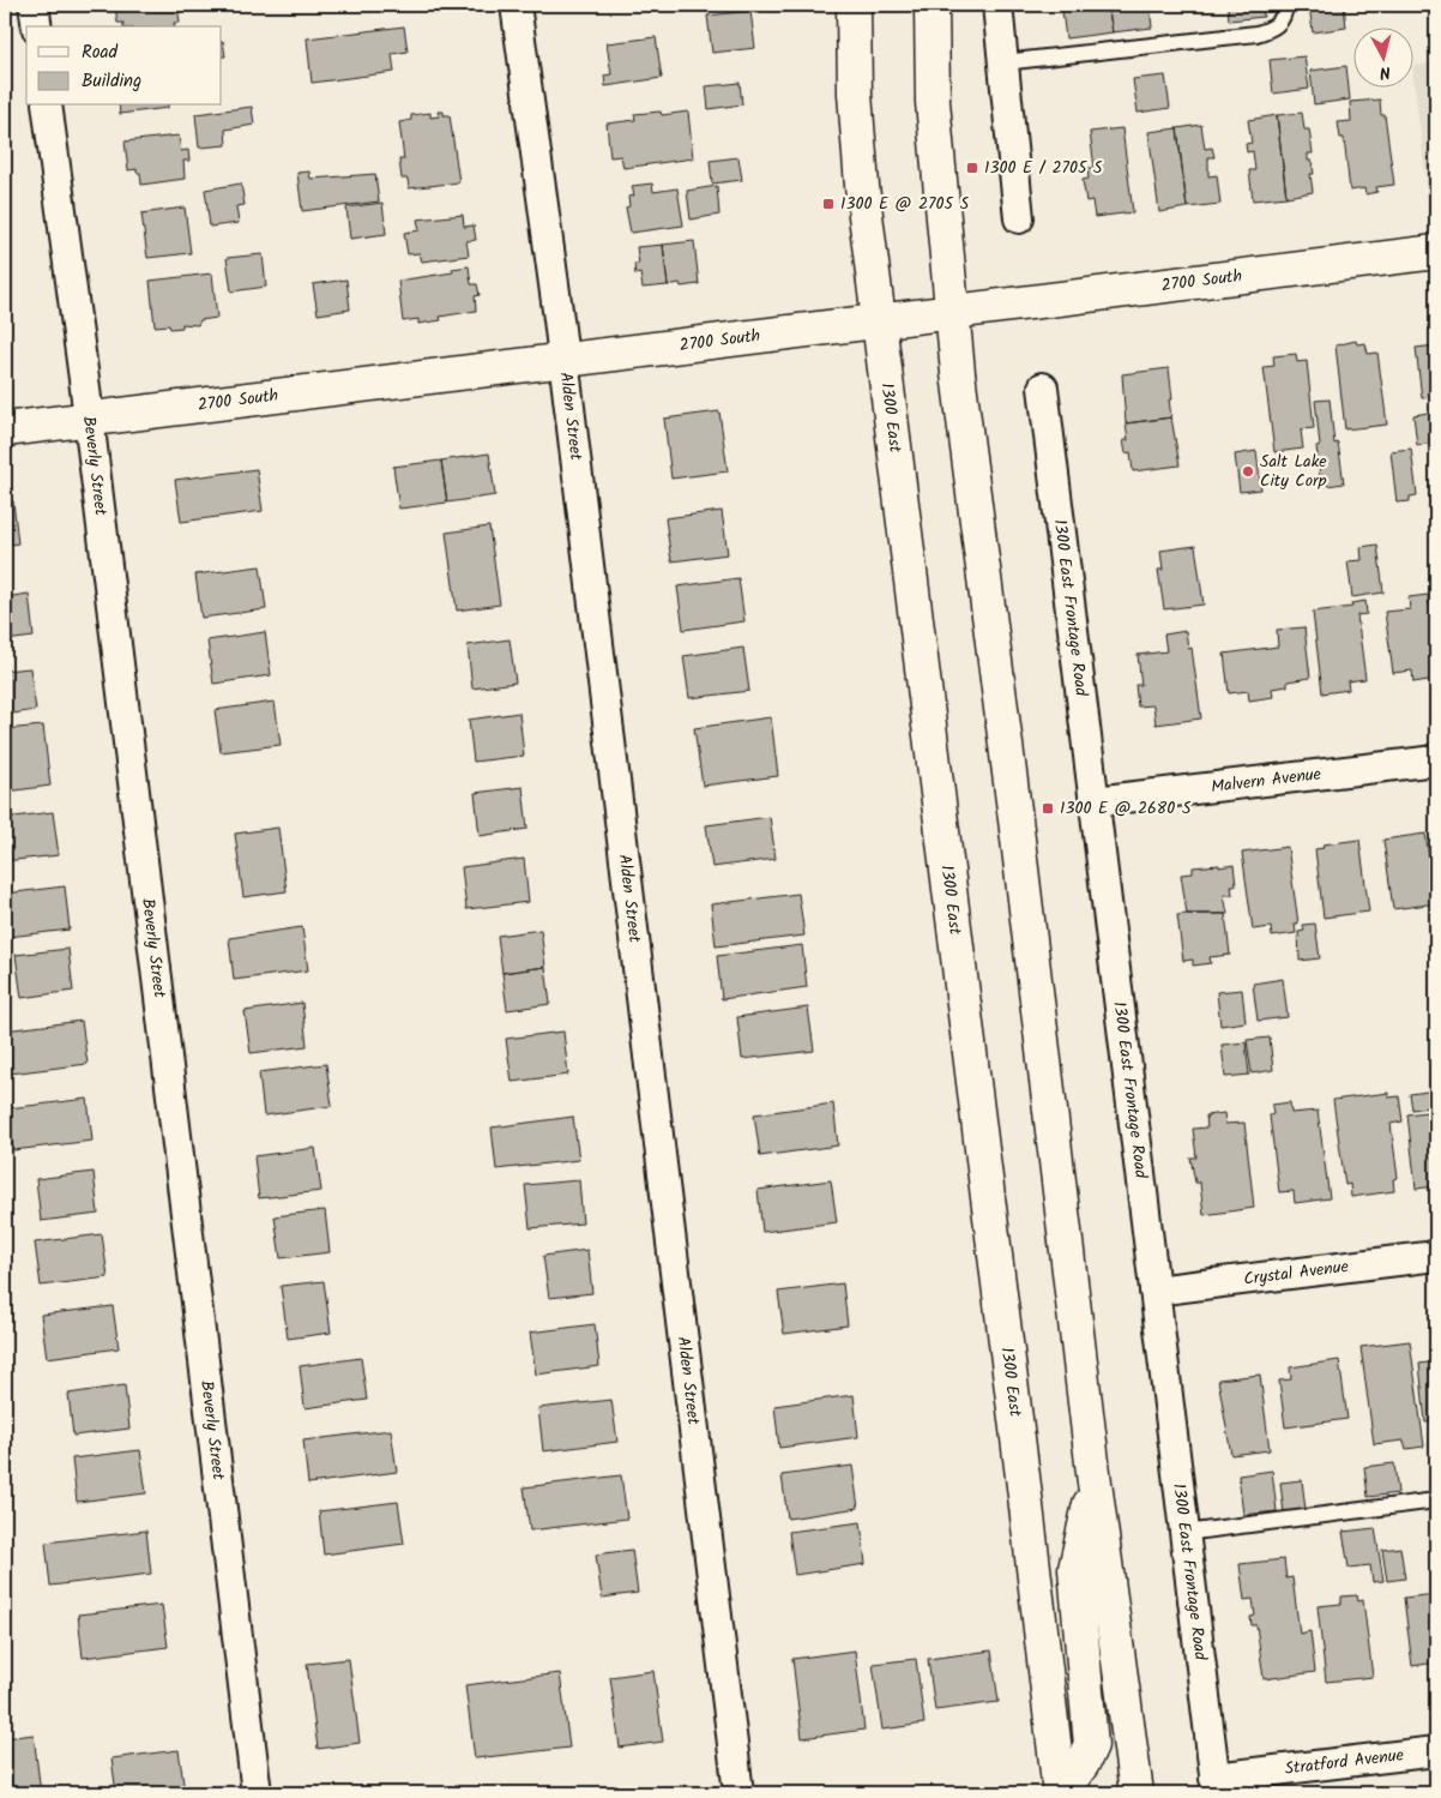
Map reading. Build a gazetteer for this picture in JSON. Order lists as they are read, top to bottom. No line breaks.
{"streets":{"main road":["2700 South","1300 East"],"street":["Alden Street","Beverly Street","1300 East Frontage Road","Malvern Avenue","Crystal Avenue","Stratford Avenue"]},"crossings":[["2700 South","Alden Street"],["2700 South","1300 East"],["2700 South","Beverly Street"],["1300 East Frontage Road","Malvern Avenue"],["1300 East Frontage Road","Crystal Avenue"],["1300 East Frontage Road","Stratford Avenue"]],"places":{"transit":["1300 E / 2705 S","1300 E @ 2705 S","1300 E @ 2680 S"],"other":["Salt Lake City Corp"]},"legend":["Road","Building"],"north":"bottom"}
